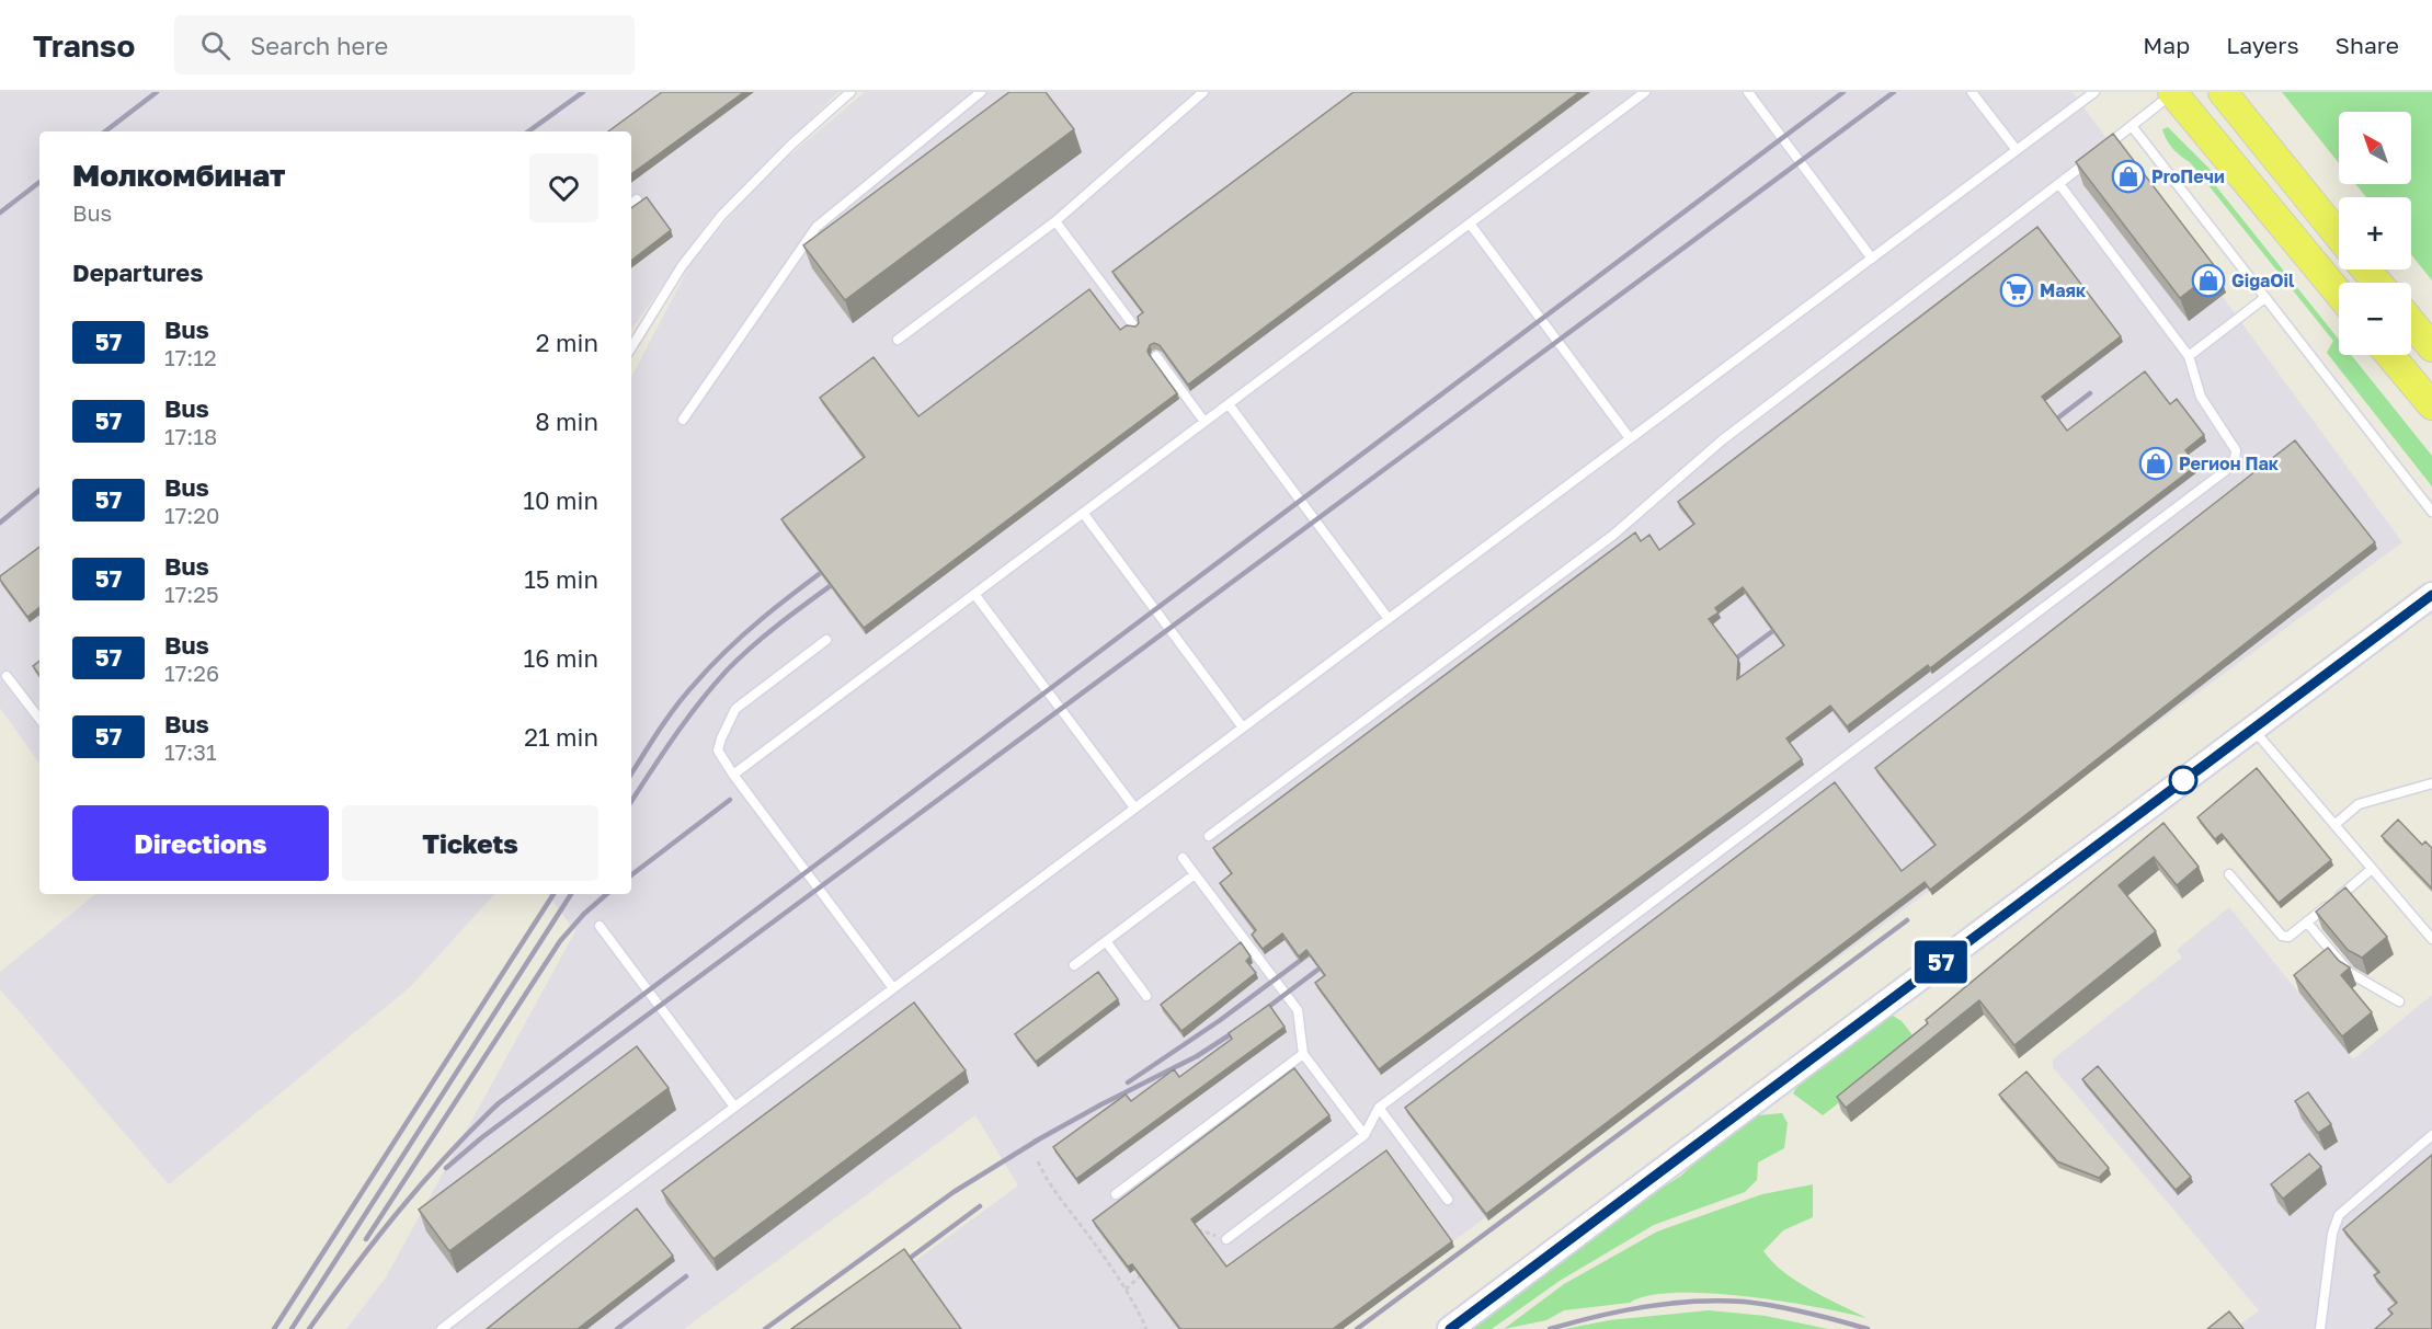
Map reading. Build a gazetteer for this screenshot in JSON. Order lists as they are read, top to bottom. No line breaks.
{"places":{"shop":["ProПечи","GigaOil","Регион Пак"],"supermarket":["Маяк"]},"lines":["bus line 57"],"north":"top left","page":{"header":"Transo","search":"Search here","nav":["Map","Layers","Share"],"on_map":"57","map_buttons":["+","−"],"heading":[["Молкомбинат","Bus"],"Departures"],"list":[{"mark":"57","name":"Bus","note":"17:12","value":"2 min"},{"mark":"57","name":"Bus","note":"17:18","value":"8 min"},{"mark":"57","name":"Bus","note":"17:20","value":"10 min"},{"mark":"57","name":"Bus","note":"17:25","value":"15 min"},{"mark":"57","name":"Bus","note":"17:26","value":"16 min"},{"mark":"57","name":"Bus","note":"17:31","value":"21 min"}],"buttons":["Directions","Tickets"]}}
